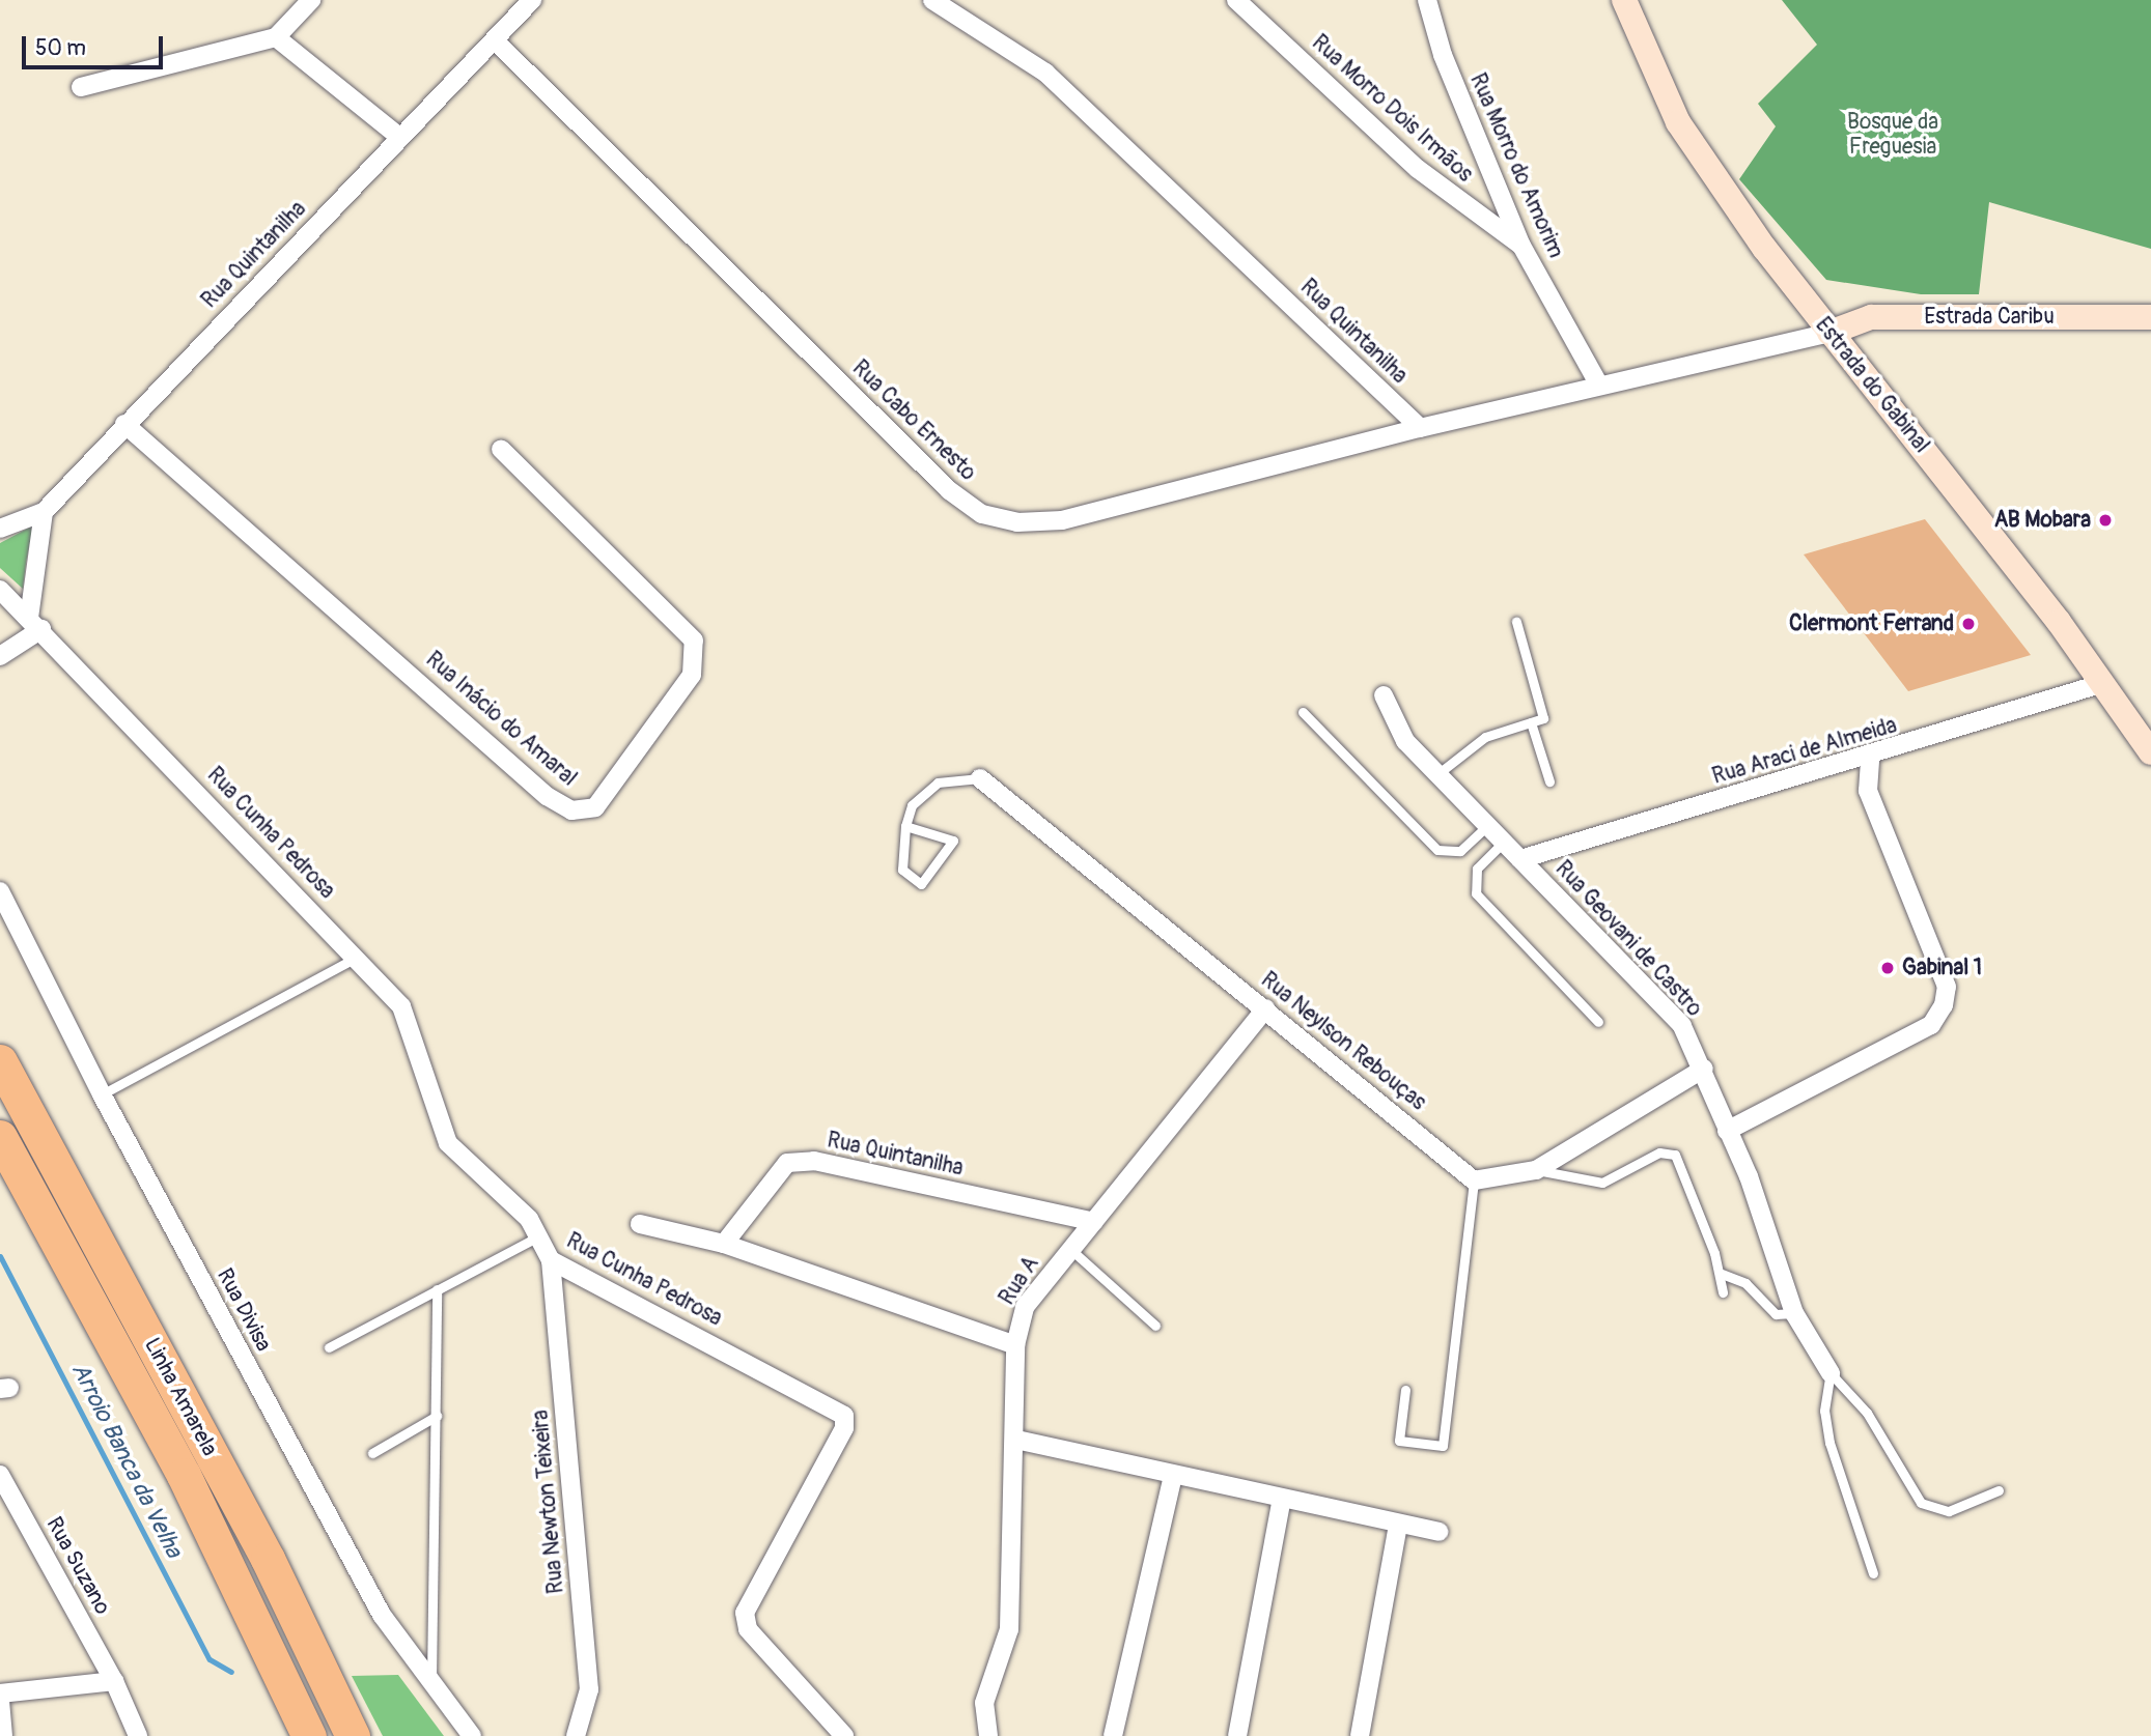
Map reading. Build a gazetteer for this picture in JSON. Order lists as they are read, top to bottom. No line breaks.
{"streets":{"highway":["Linha Amarela"],"main road":["Estrada Caribu","Estrada do Gabinal"],"street":["Rua Morro Dois Irmãos","Rua Morro do Amorim","Rua Quintanilha","Rua Cabo Ernesto","Rua Inácio do Amaral","Rua Araci de Almeida","Rua Cunha Pedrosa","Rua Geovani de Castro","Rua Neylson Rebouças","Rua A","Rua Divisa","Rua Newton Teixeira","Rua Suzano"]},"crossings":[["Rua Morro Dois Irmãos","Rua Morro do Amorim"],["Rua Quintanilha","Rua Cabo Ernesto"],["Rua Quintanilha","Rua Inácio do Amaral"],["Rua Quintanilha","Rua A"],["Estrada Caribu","Estrada do Gabinal"],["Estrada do Gabinal","Rua Araci de Almeida"],["Rua Araci de Almeida","Rua Geovani de Castro"],["Rua Cunha Pedrosa","Rua Newton Teixeira"],["Rua Neylson Rebouças","Rua A"]],"water":["Arroio Banca da Velha"],"parks":["Bosque da Freguesia"],"places":["AB Mobara","Clermont Ferrand","Gabinal 1"],"scale_bar":"50 m"}
